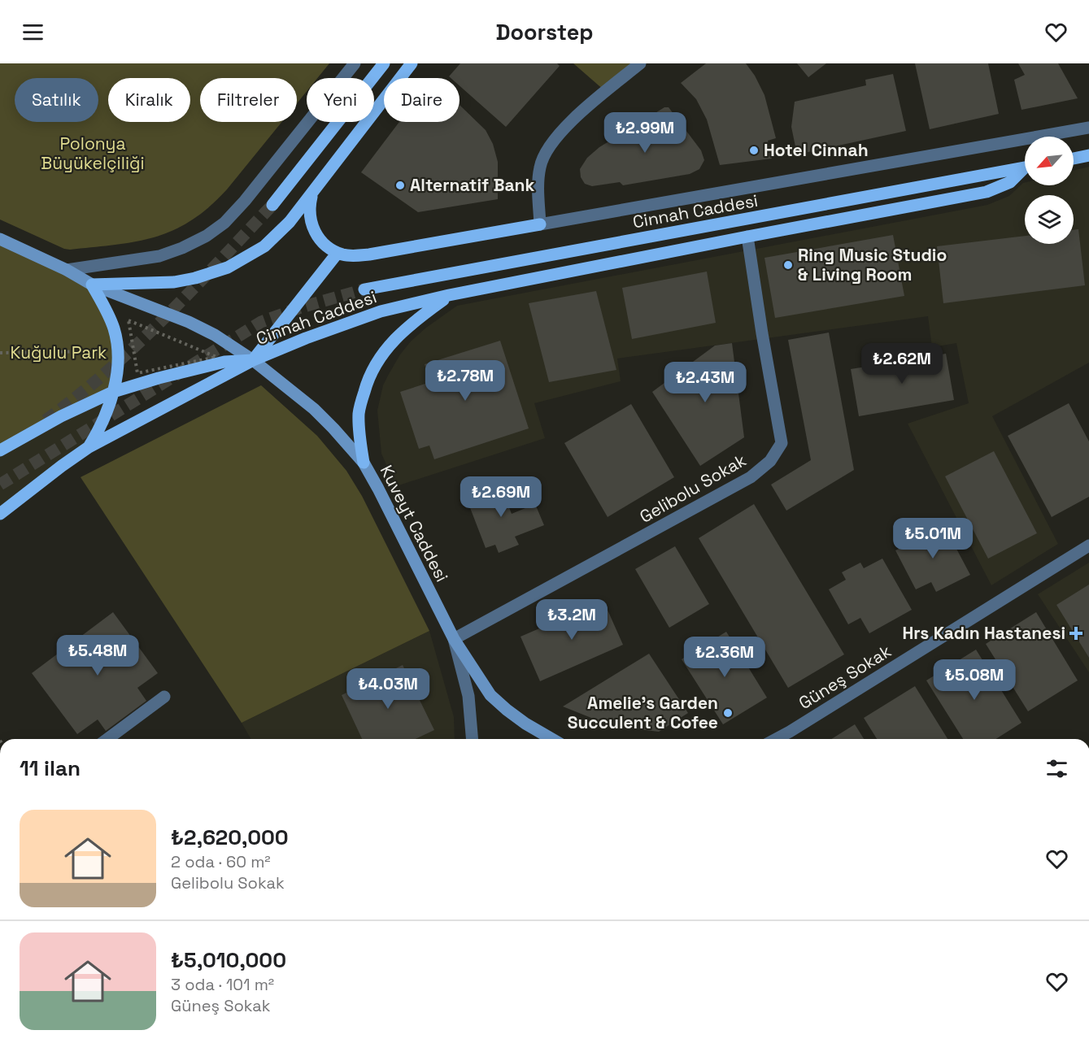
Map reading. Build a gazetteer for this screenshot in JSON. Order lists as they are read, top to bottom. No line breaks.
{"streets":{"main road":["Cinnah Caddesi","Kuveyt Caddesi"],"street":["Gelibolu Sokak","Güneş Sokak"]},"crossings":[["Cinnah Caddesi","Gelibolu Sokak"],["Cinnah Caddesi","Kuveyt Caddesi"],["Gelibolu Sokak","Kuveyt Caddesi"]],"parks":["Polonya Büyükelçiliği","Kuğulu Park"],"places":{"other":["Hotel Cinnah","Alternatif Bank","Ring Music Studio & Living Room","Amelie's Garden Succulent & Cofee"],"health":["Hrs Kadın Hastanesi"]},"north":"bottom left","page":{"header":"Doorstep","chip":["Satılık","Kiralık","Filtreler","Yeni","Daire"],"price":["₺2.99M","₺2.62M","₺2.78M","₺2.43M","₺2.69M","₺5.01M","₺3.2M","₺5.48M","₺2.36M","₺5.08M","₺4.03M"],"heading":"11 ilan","list":[{"name":"₺2,620,000","note":"2 oda · 60 m² · Gelibolu Sokak"},{"name":"₺5,010,000","note":"3 oda · 101 m² · Güneş Sokak"}]}}
